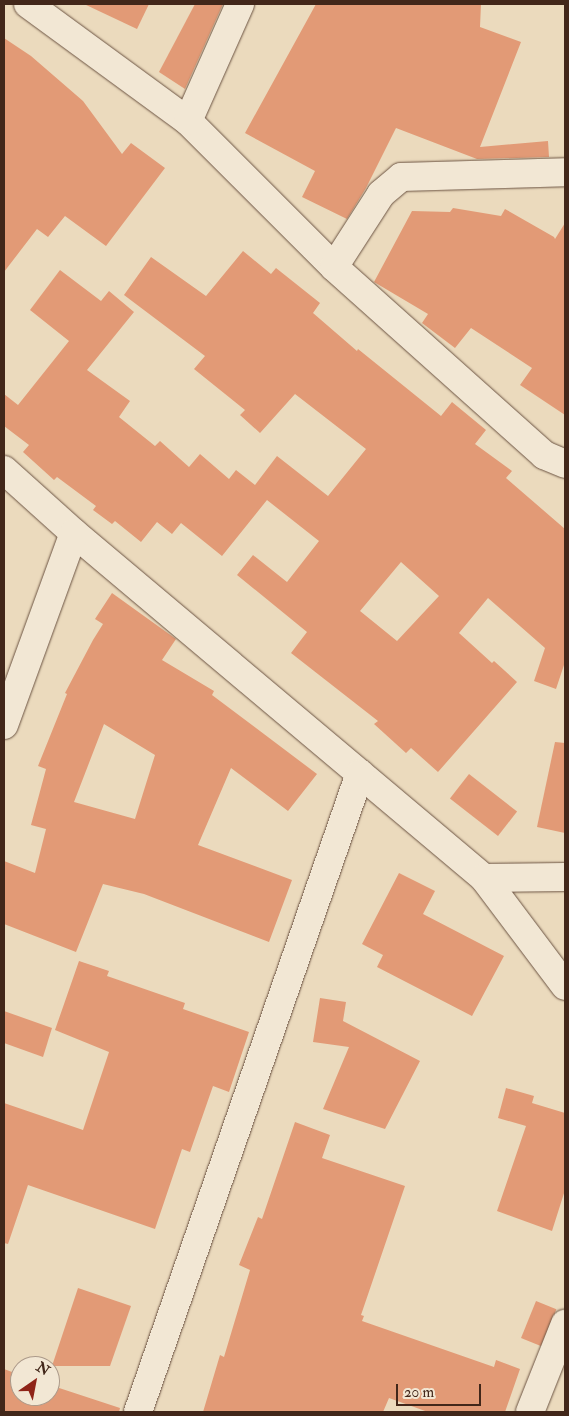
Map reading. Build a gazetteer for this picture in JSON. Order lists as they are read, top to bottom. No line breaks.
{"scale_bar":"20 m","north":"top right"}
